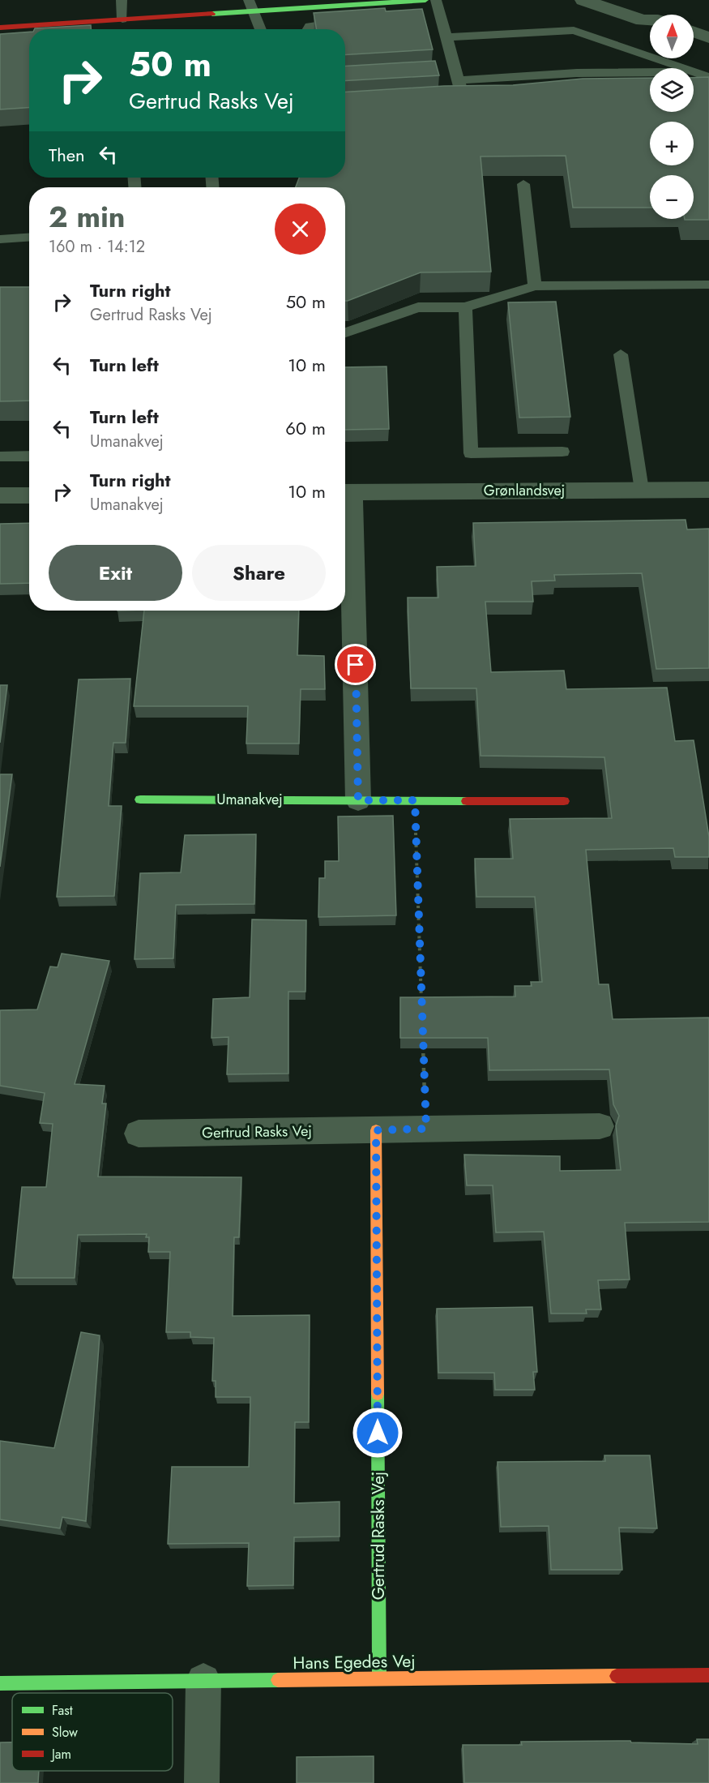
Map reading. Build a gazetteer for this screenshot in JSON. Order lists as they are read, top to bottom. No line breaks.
{"streets":{"street":["Grønlandsvej","Umanakvej","Gertrud Rasks Vej","Hans Egedes Vej"]},"crossings":[["Gertrud Rasks Vej","Hans Egedes Vej"]],"legend":["Fast","Slow","Jam"],"north":"top","page":{"map_buttons":["+","−"],"turn":["50 m","Gertrud Rasks Vej"],"then":"Then","heading":["2 min","160 m · 14:12"],"list":[{"name":"Turn right","note":"Gertrud Rasks Vej","value":"50 m"},{"name":"Turn left","value":"10 m"},{"name":"Turn left","note":"Umanakvej","value":"60 m"},{"name":"Turn right","note":"Umanakvej","value":"10 m"}],"buttons":["Exit","Share"]}}
